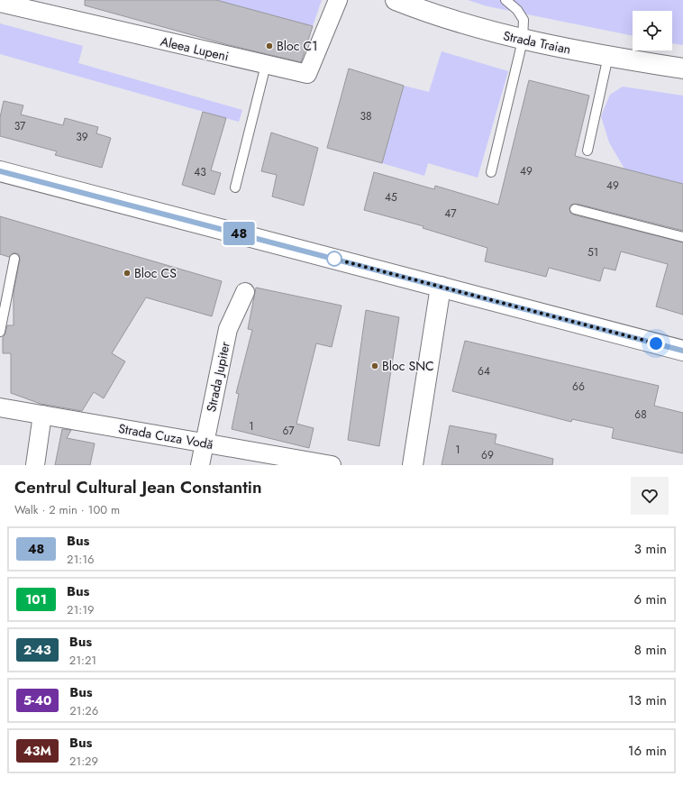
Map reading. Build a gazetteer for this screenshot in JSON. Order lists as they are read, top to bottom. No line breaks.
{"streets":{"main road":["Strada Traian"],"street":["Aleea Lupeni","Strada Jupiter","Strada Cuza Vodă"]},"crossings":[["Strada Jupiter","Strada Cuza Vodă"]],"places":["Bloc C1","Bloc CS","Bloc SNC"],"lines":["bus line 48"],"house_numbers":["38","37","39","49","43","49","45","47","51","64","66","68","1","67","1","69"],"page":{"on_map":"48","heading":["Centrul Cultural Jean Constantin","Walk · 2 min · 100 m"],"list":[{"mark":"48","name":"Bus","note":"21:16","value":"3 min"},{"mark":"101","name":"Bus","note":"21:19","value":"6 min"},{"mark":"2-43","name":"Bus","note":"21:21","value":"8 min"},{"mark":"5-40","name":"Bus","note":"21:26","value":"13 min"},{"mark":"43M","name":"Bus","note":"21:29","value":"16 min"}]}}
